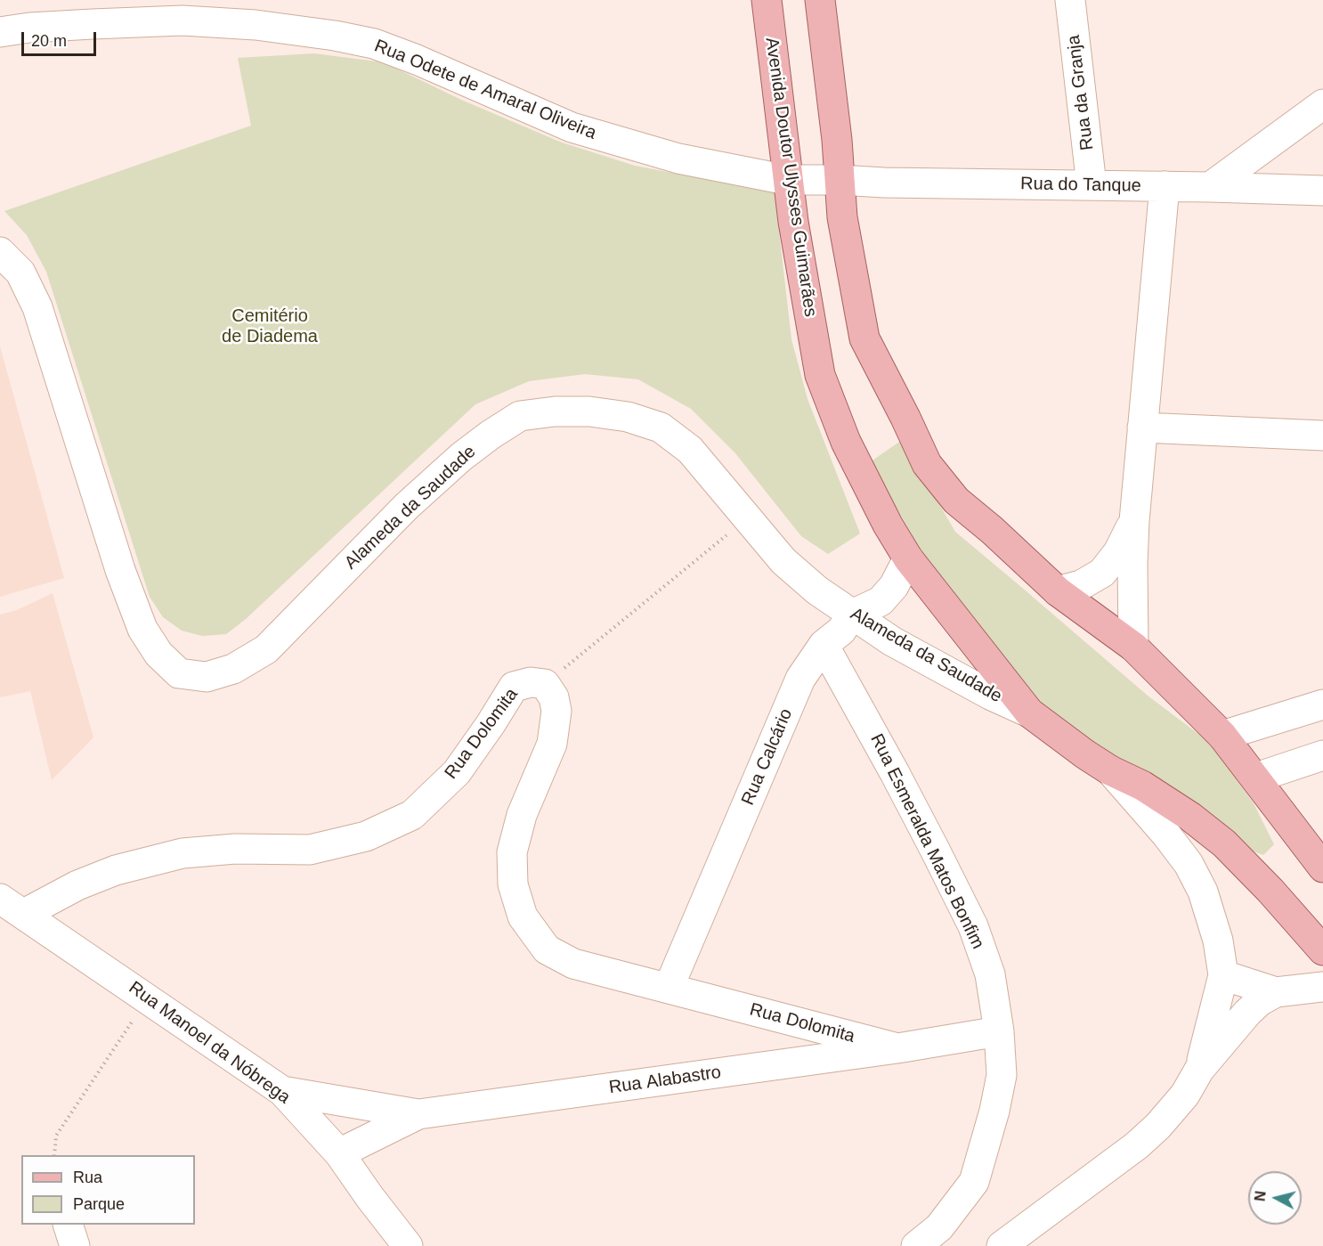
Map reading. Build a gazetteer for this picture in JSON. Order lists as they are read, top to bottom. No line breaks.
{"streets":{"main road":["Avenida Doutor Ulysses Guimarães"],"street":["Rua Odete de Amaral Oliveira","Rua da Granja","Rua do Tanque","Alameda da Saudade","Rua Dolomita","Rua Calcário","Rua Esmeralda Matos Bonfim","Rua Manoel da Nóbrega","Rua Alabastro"]},"crossings":[["Rua Odete de Amaral Oliveira","Avenida Doutor Ulysses Guimarães"],["Rua Odete de Amaral Oliveira","Rua do Tanque"],["Rua da Granja","Rua do Tanque"],["Avenida Doutor Ulysses Guimarães","Alameda da Saudade"],["Avenida Doutor Ulysses Guimarães","Rua Calcário"],["Alameda da Saudade","Rua Calcário"],["Rua Dolomita","Rua Calcário"],["Rua Dolomita","Rua Manoel da Nóbrega"],["Rua Dolomita","Rua Alabastro"],["Rua Calcário","Rua Esmeralda Matos Bonfim"],["Rua Esmeralda Matos Bonfim","Rua Alabastro"],["Rua Manoel da Nóbrega","Rua Alabastro"]],"parks":["Cemitério de Diadema"],"legend":["Rua","Parque"],"scale_bar":"20 m","north":"left"}
